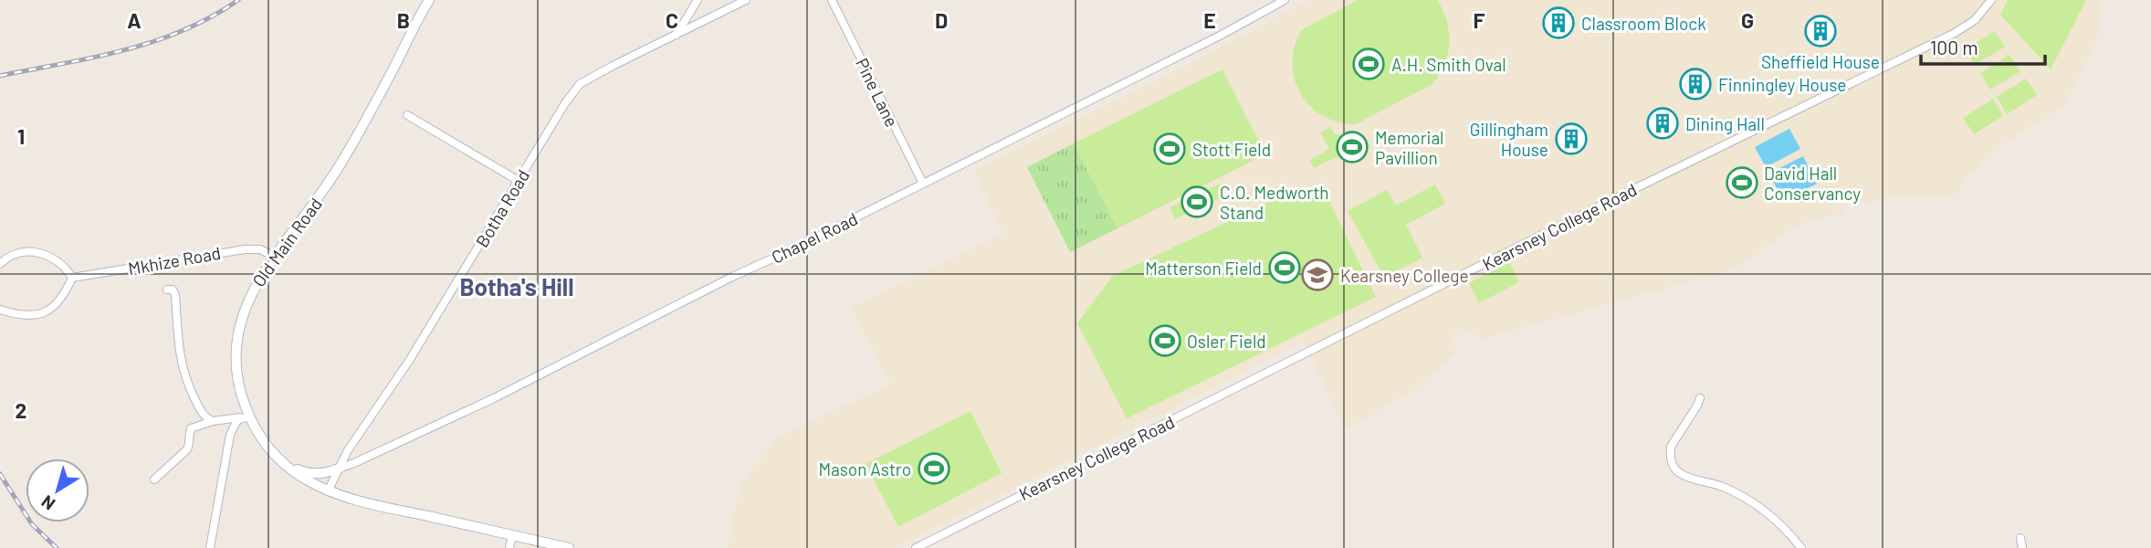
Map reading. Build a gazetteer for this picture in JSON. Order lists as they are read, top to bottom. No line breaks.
{"streets":{"main road":["Old Main Road"],"street":["Pine Lane","Botha Road","Kearsney College Road","Chapel Road","Mkhize Road"]},"crossings":[["Pine Lane","Chapel Road"],["Botha Road","Chapel Road"],["Botha Road","Old Main Road"],["Old Main Road","Mkhize Road"]],"districts":["Botha's Hill"],"places":{"building":["Classroom Block","Sheffield House","Finningley House","Dining Hall","Gillingham House"],"sports":["A.H. Smith Oval","Memorial Pavillion","Stott Field","David Hall Conservancy","C.O. Medworth Stand","Matterson Field","Osler Field","Mason Astro"],"school or university":["Kearsney College"]},"scale_bar":"100 m","north":"bottom left","grid":{"columns":["A","B","C","D","E","F","G"],"rows":["1","2"]}}
